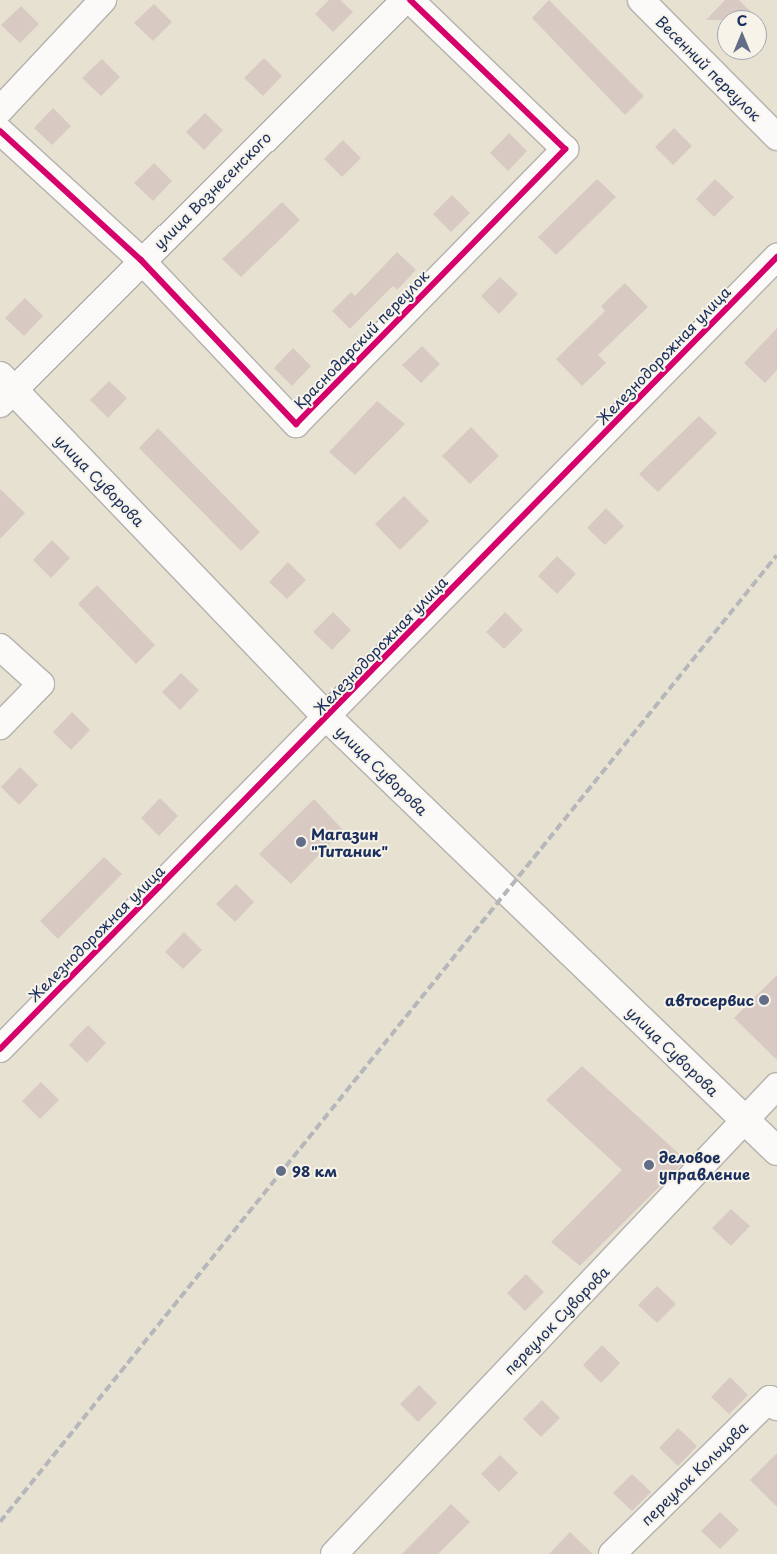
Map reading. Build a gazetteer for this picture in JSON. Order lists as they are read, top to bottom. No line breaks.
{"streets":{"main road":["улица Суворова"],"street":["Весенний переулок","улица Вознесенского","Краснодарский переулок","Железнодорожная улица","переулок Суворова","переулок Кольцова"]},"crossings":[["улица Вознесенского","Краснодарский переулок"],["улица Вознесенского","улица Суворова"],["Железнодорожная улица","улица Суворова"],["улица Суворова","переулок Суворова"]],"places":["Магазин \"Титаник\"","автосервис","деловое управление","98 км"],"north":"top"}
